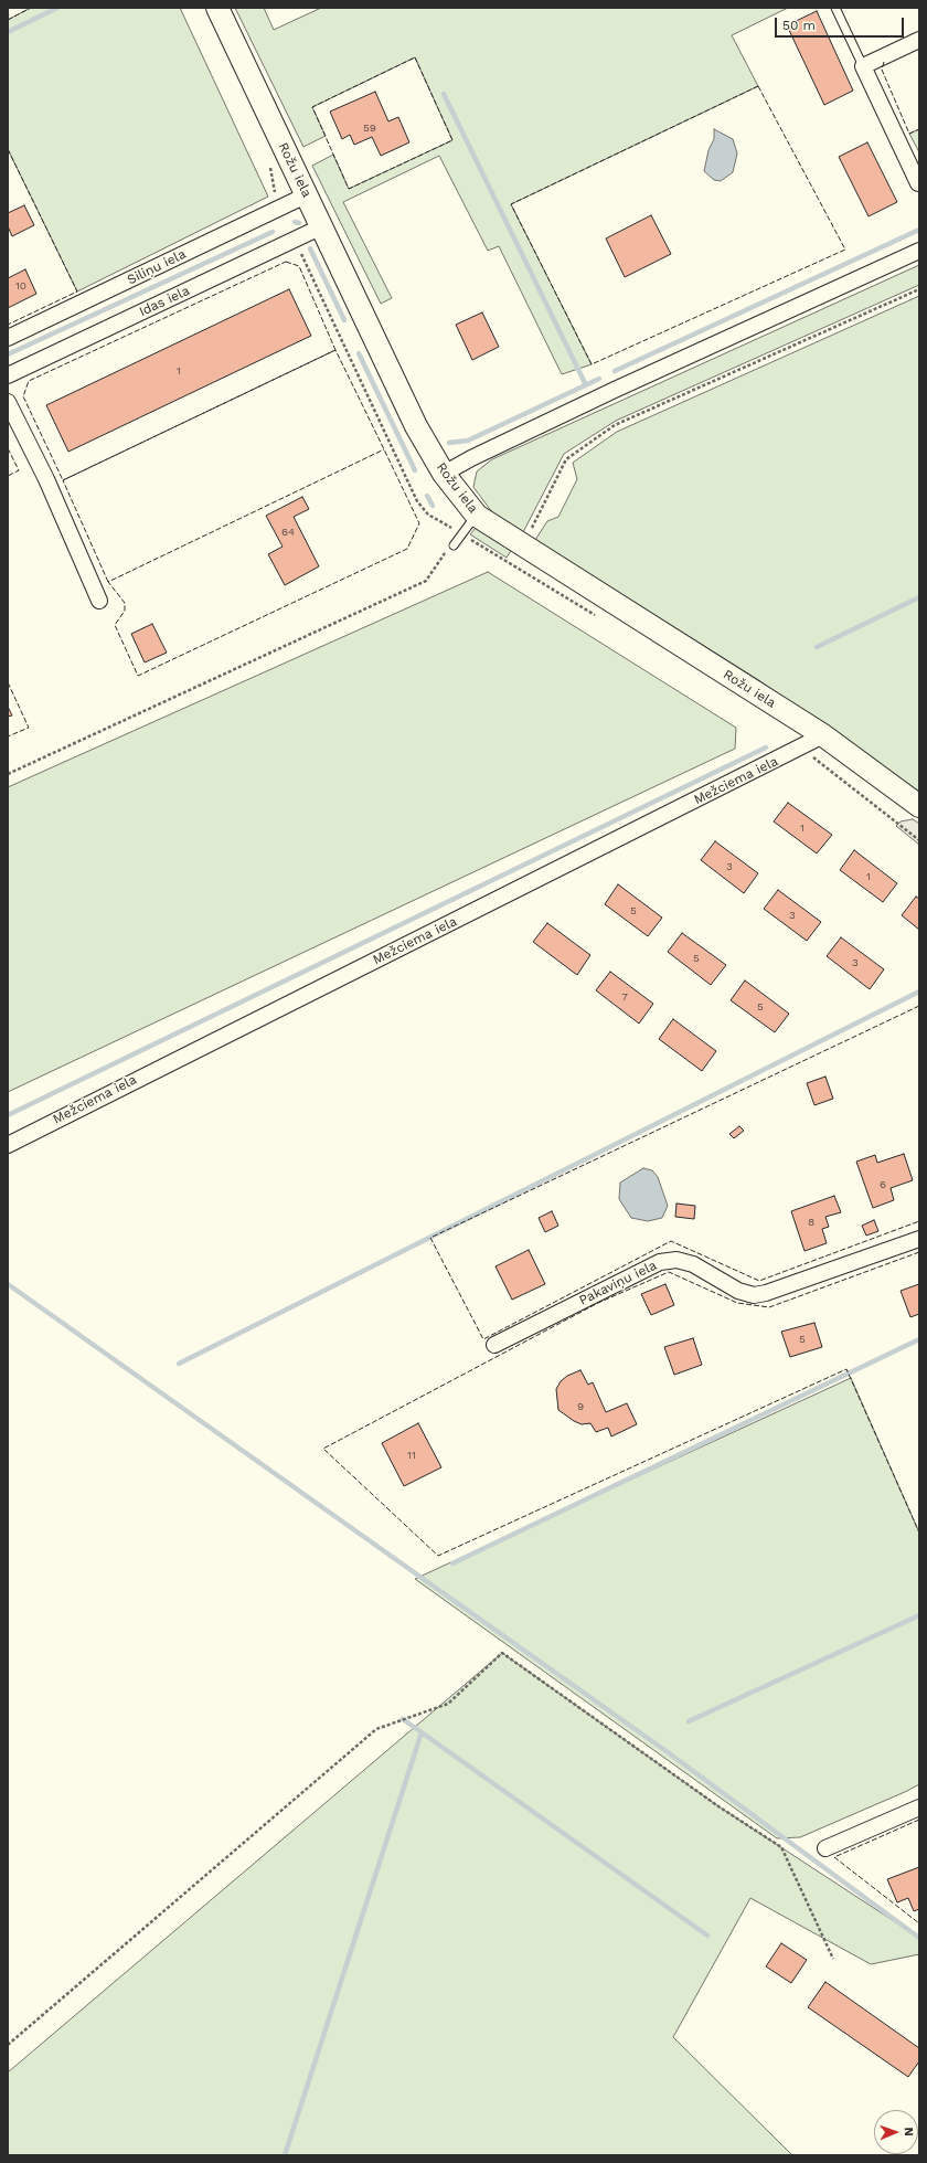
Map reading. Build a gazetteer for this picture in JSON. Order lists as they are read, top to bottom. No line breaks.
{"streets":{"street":["Rožu iela","Siliņu iela","Idas iela","Mežciema iela","Pakaviņu iela"]},"crossings":[["Rožu iela","Siliņu iela"],["Rožu iela","Idas iela"],["Rožu iela","Mežciema iela"]],"house_numbers":["59","10","1","64","1","3","1","5","3","5","3","7","5","6","8","5","9","11"],"scale_bar":"50 m","north":"right"}
